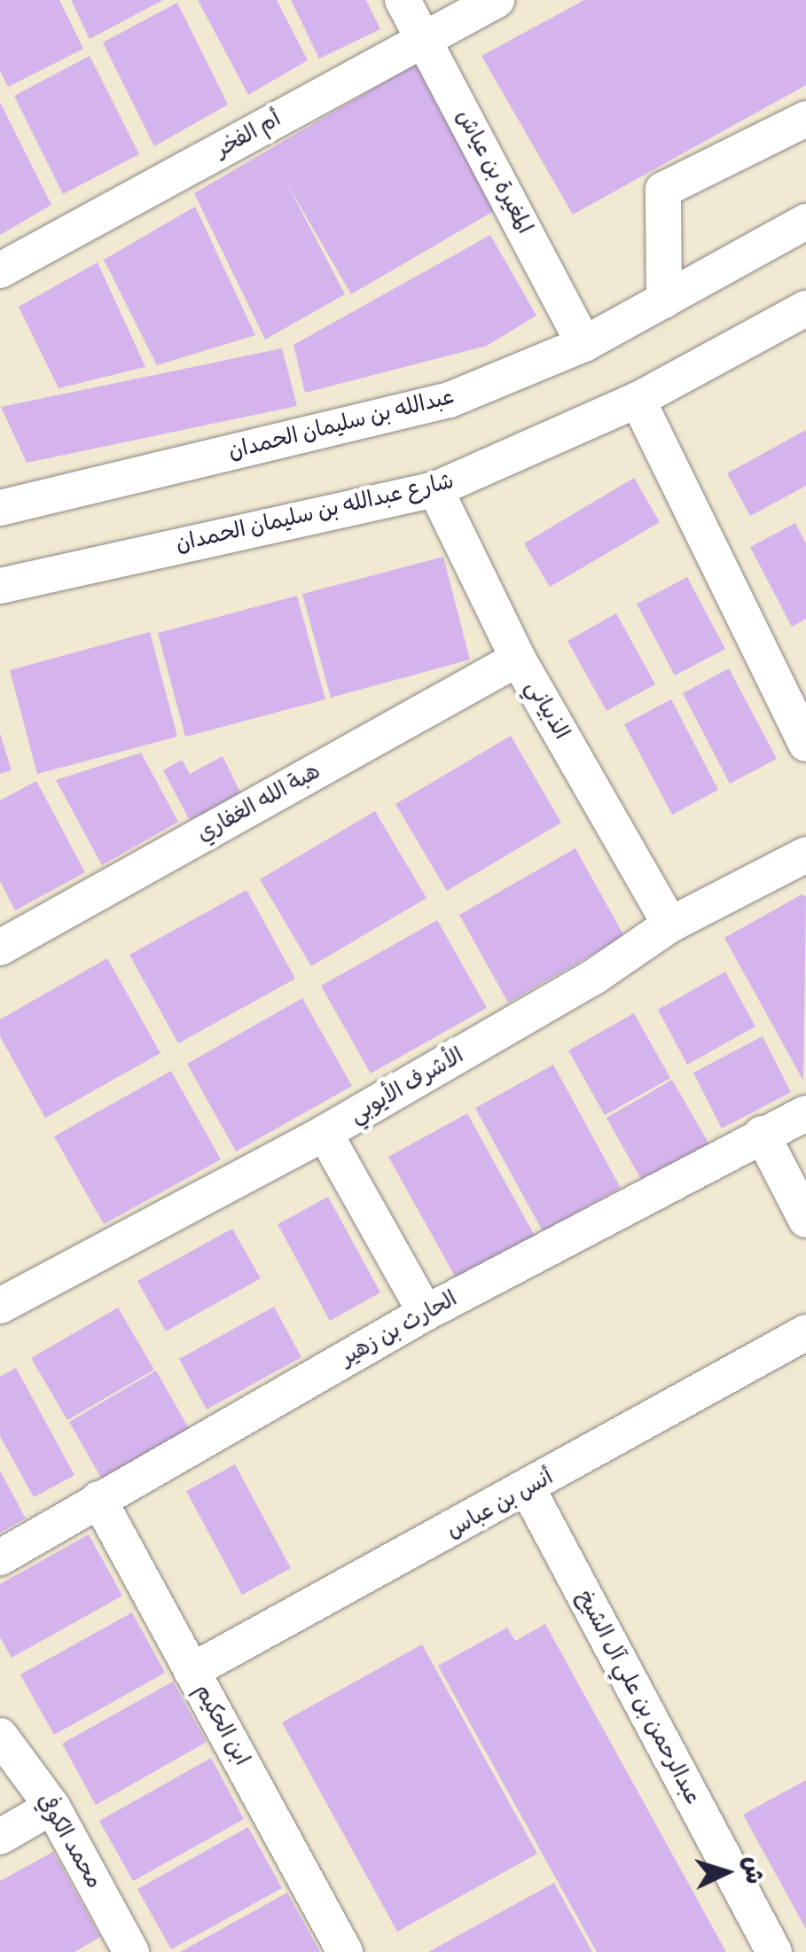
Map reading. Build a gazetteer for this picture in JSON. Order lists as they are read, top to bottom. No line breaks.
{"streets":{"street":["أم الفخر","المغيرة بن عياش","عبدالله بن سليمان الحمدان","شارع عبدالله بن سليمان الحمدان","الذبياني","هبة الله الغفاري","الأشرف الأيوبي","الحارث بن زهير","أنس بن عباس","عبدالرحمن بن علي آل الشيخ","ابن الحكيم","محمد الكوفي"]},"crossings":[["أم الفخر","المغيرة بن عياش"],["المغيرة بن عياش","عبدالله بن سليمان الحمدان"],["شارع عبدالله بن سليمان الحمدان","الذبياني"],["الذبياني","هبة الله الغفاري"],["الذبياني","الأشرف الأيوبي"],["الحارث بن زهير","ابن الحكيم"],["أنس بن عباس","عبدالرحمن بن علي آل الشيخ"],["أنس بن عباس","ابن الحكيم"]],"north":"right"}
